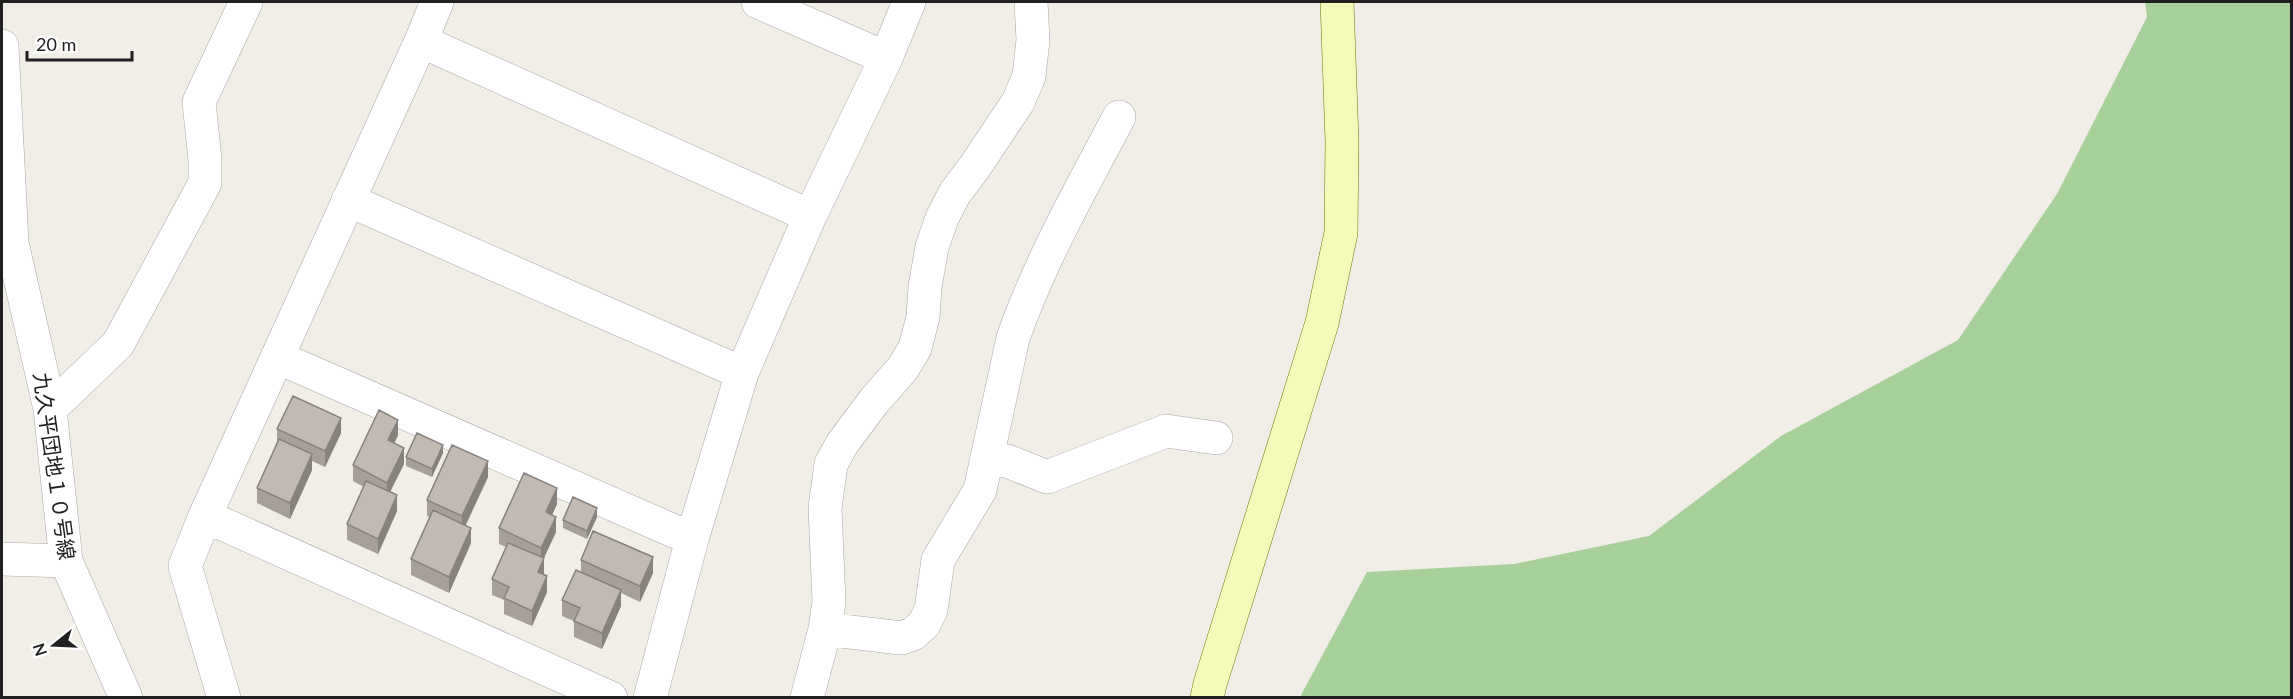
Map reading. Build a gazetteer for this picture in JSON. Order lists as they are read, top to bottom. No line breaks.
{"streets":{"street":["九久平団地１０号線"]},"scale_bar":"20 m","north":"left"}
